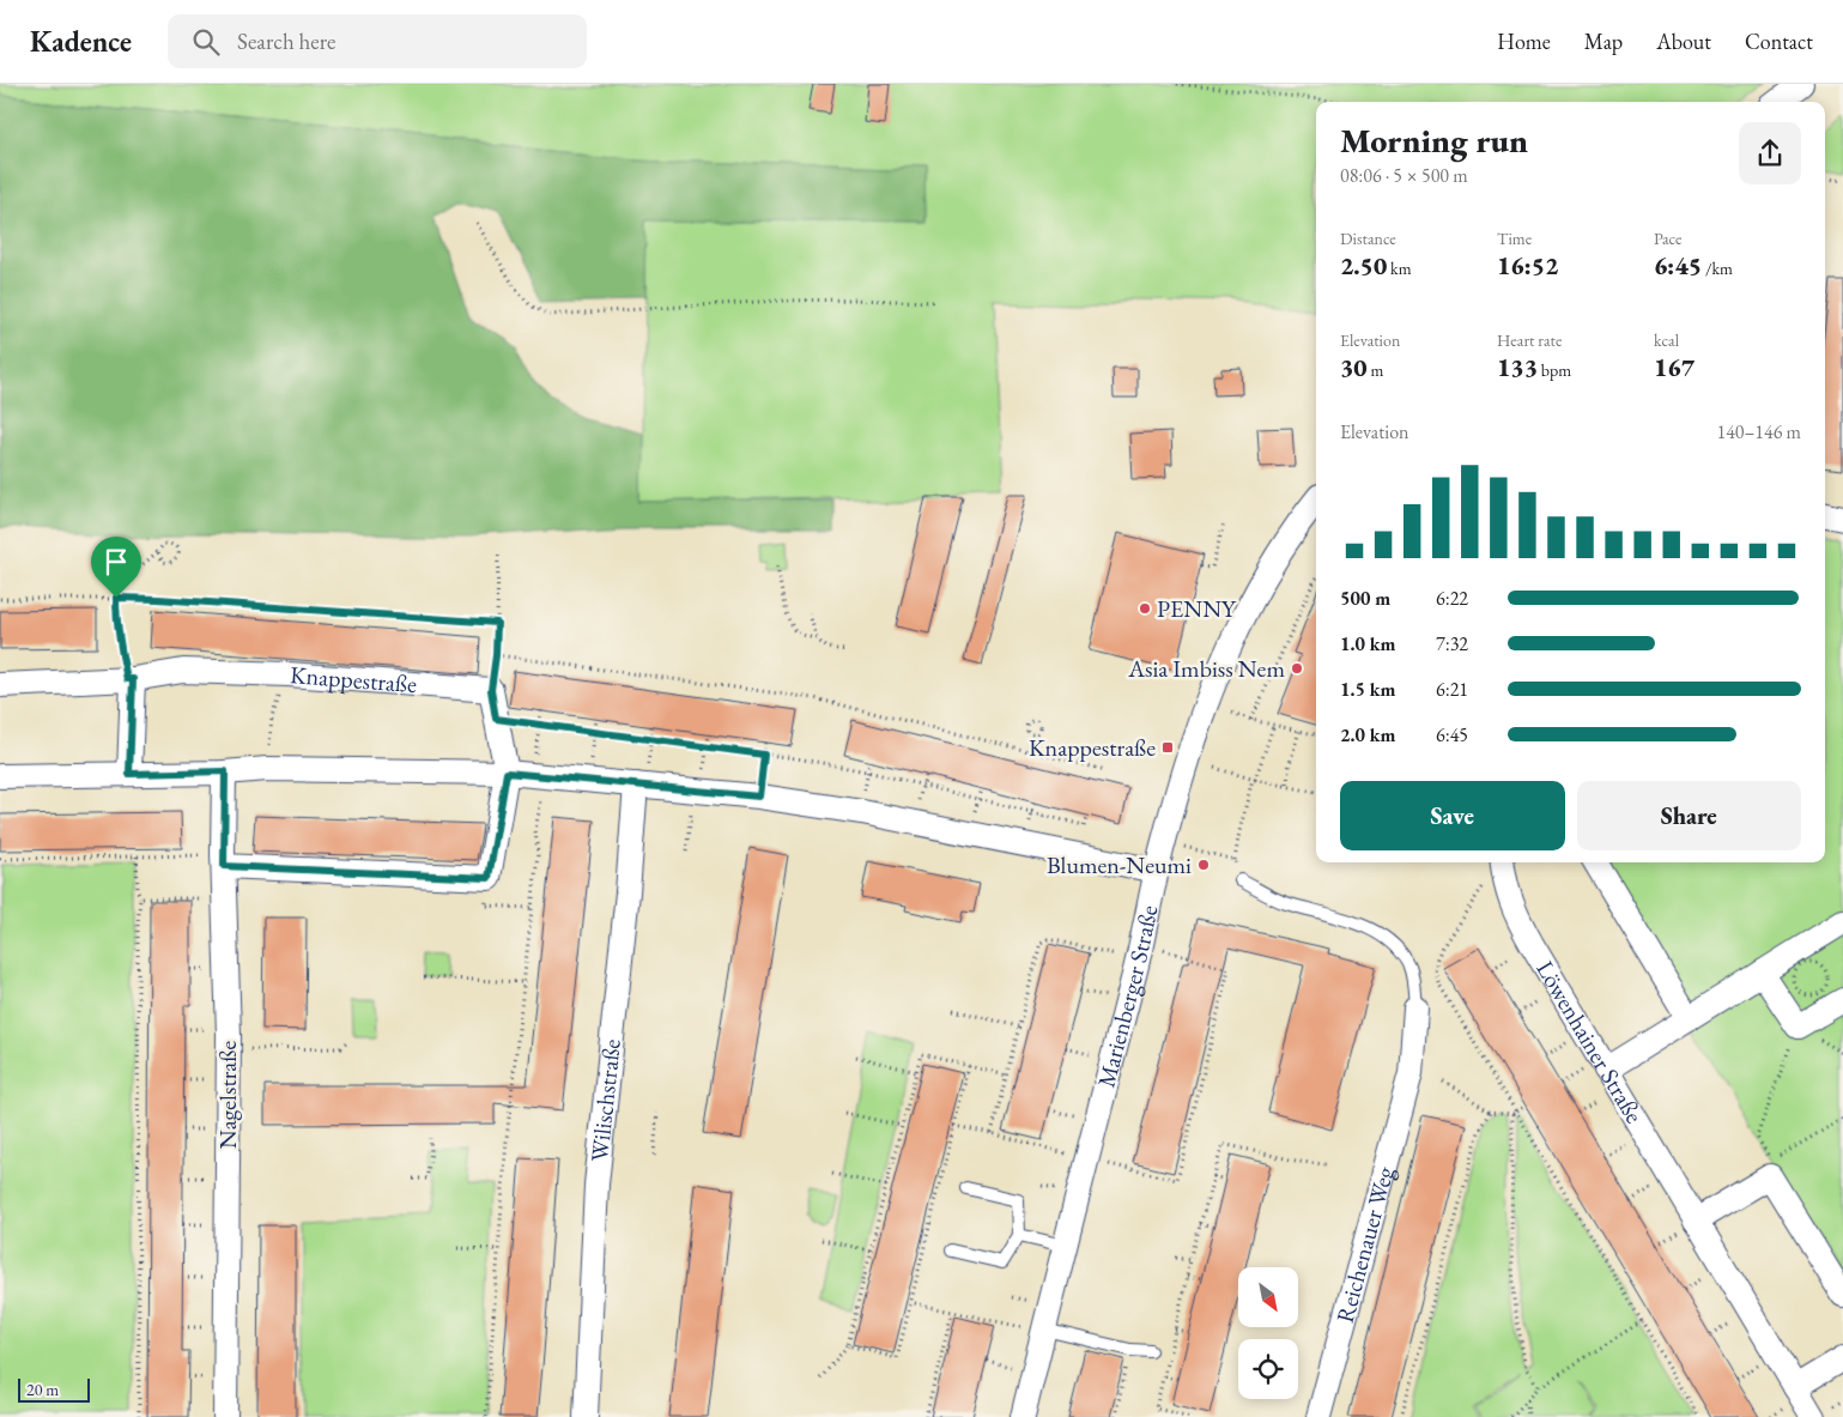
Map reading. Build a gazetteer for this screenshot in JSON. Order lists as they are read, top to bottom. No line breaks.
{"streets":{"street":["Knappestraße","Marienberger Straße","Löwenhainer Straße","Nagelstraße","Wilischstraße","Reichenauer Weg"]},"places":{"other":["PENNY","Asia Imbiss Nem","Blumen-Neumi"],"transit":["Knappestraße"]},"scale_bar":"20 m","north":"bottom right","page":{"header":"Kadence","search":"Search here","nav":["Home","Map","About","Contact"],"heading":["Morning run","08:06 · 5 × 500 m"],"stats":[["Distance","2.50 km"],["Time","16:52"],["Pace","6:45 /km"],["Elevation","30 m"],["Heart rate","133 bpm"],["kcal","167"]],"chart":["Elevation","140–146 m"],"list":[{"name":"500 m","note":"6:22"},{"name":"1.0 km","note":"7:32"},{"name":"1.5 km","note":"6:21"},{"name":"2.0 km","note":"6:45"}],"buttons":["Save","Share"],"scale":"20 m"}}
